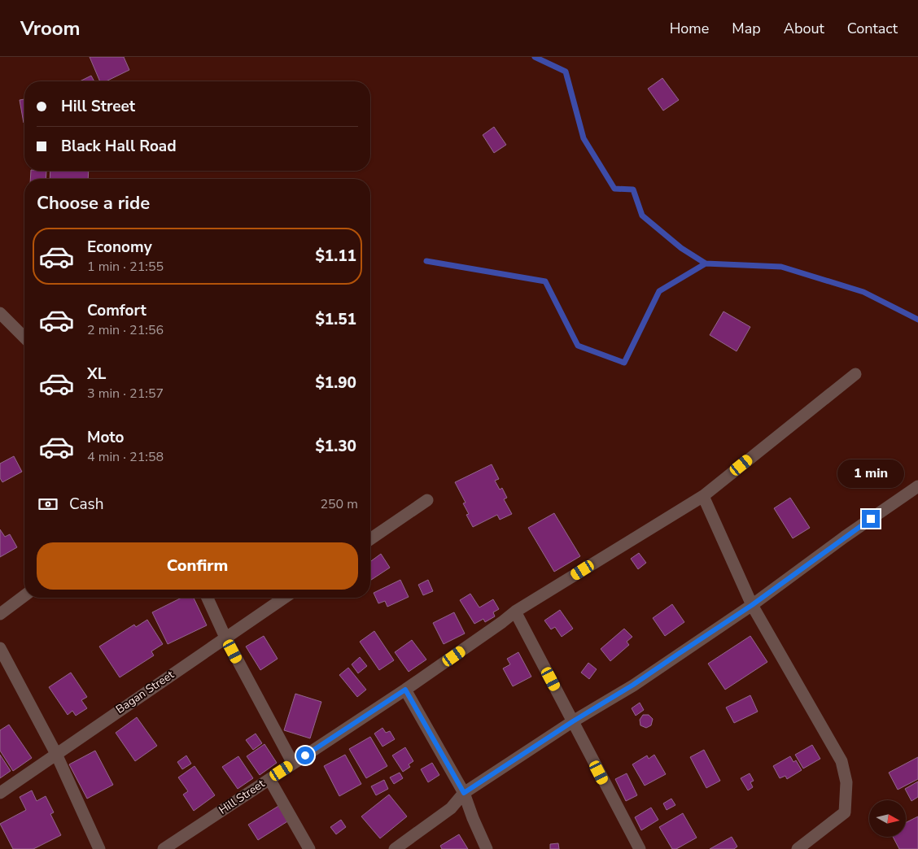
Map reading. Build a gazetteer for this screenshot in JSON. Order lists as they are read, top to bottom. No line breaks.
{"streets":{"street":["Bagan Street","Hill Street"]},"north":"right","page":{"header":"Vroom","nav":["Home","Map","About","Contact"],"banner":["Hill Street","Black Hall Road"],"heading":"Choose a ride","list":[{"name":"Economy","note":"1 min · 21:55","value":"$1.11"},{"name":"Comfort","note":"2 min · 21:56","value":"$1.51"},{"name":"XL","note":"3 min · 21:57","value":"$1.90"},{"name":"Moto","note":"4 min · 21:58","value":"$1.30"}],"bubble":"1 min","pay":["Cash","250 m"],"buttons":"Confirm"}}
